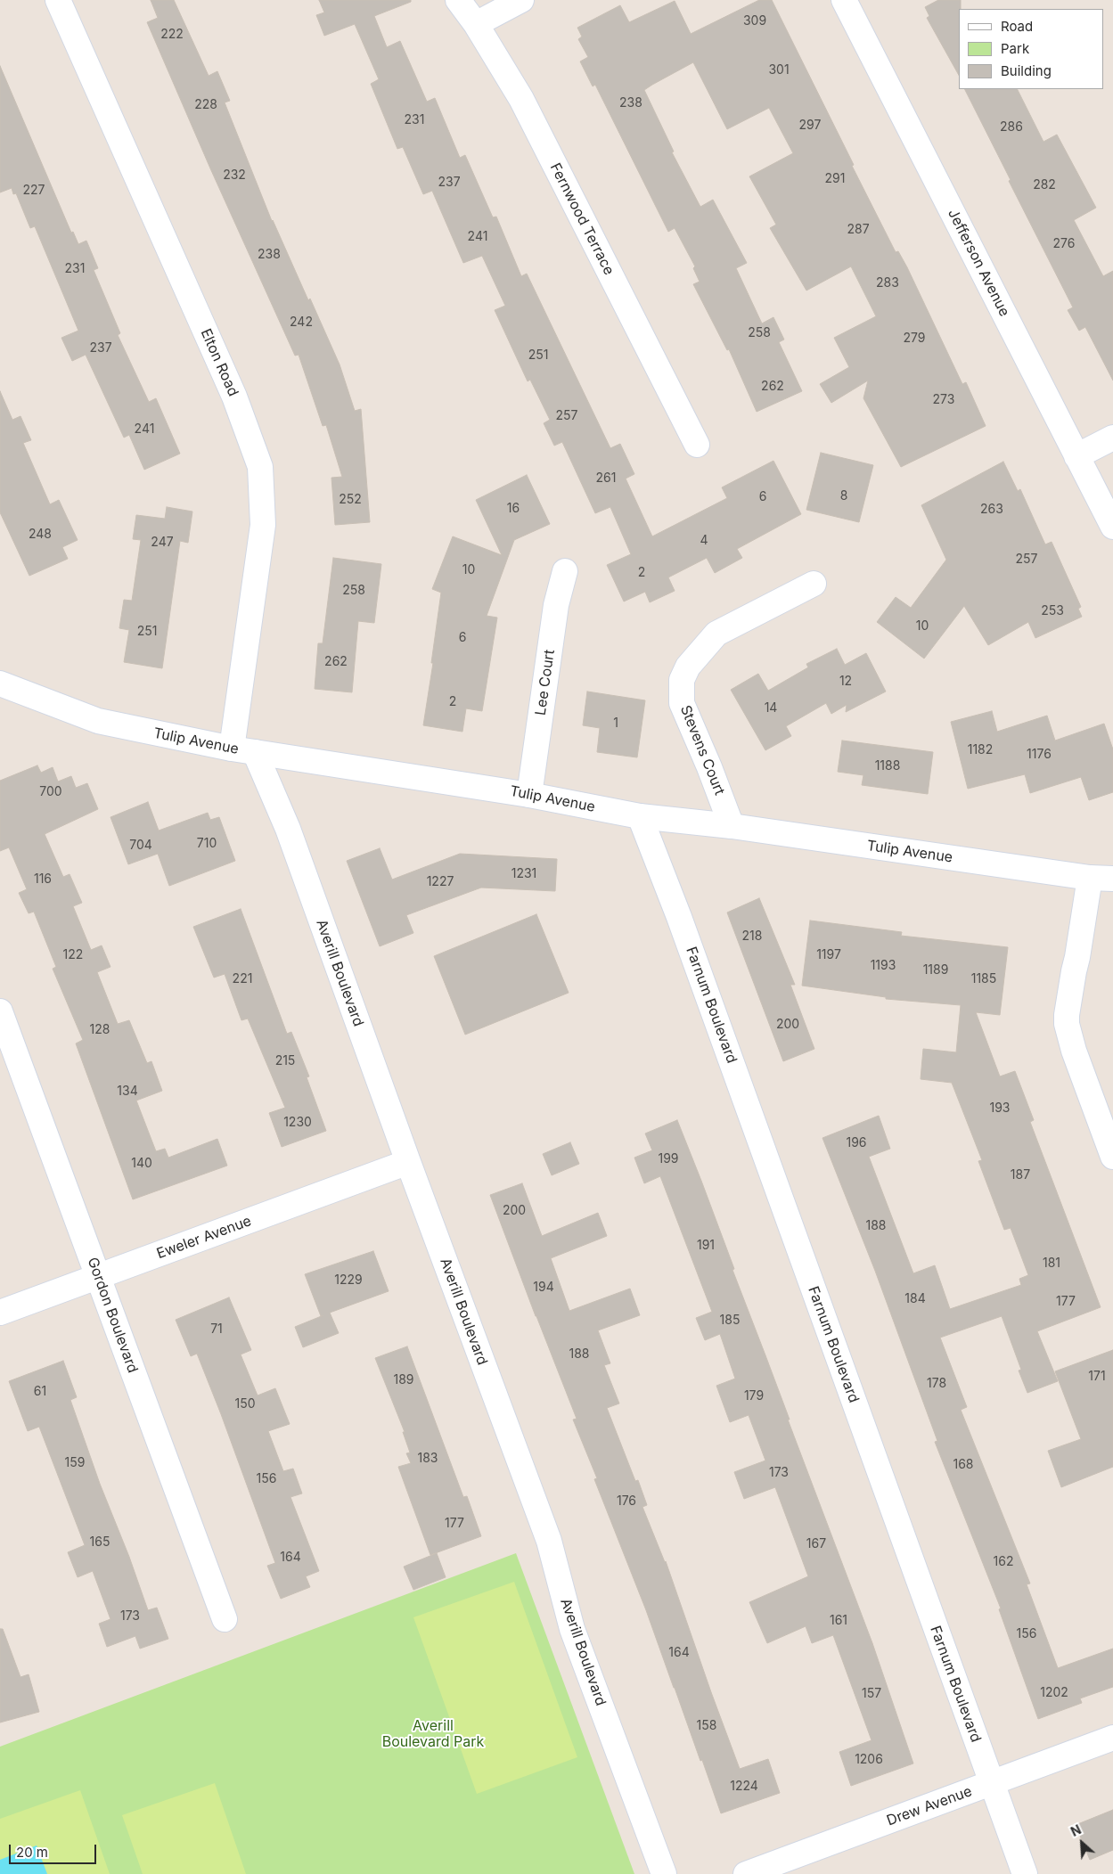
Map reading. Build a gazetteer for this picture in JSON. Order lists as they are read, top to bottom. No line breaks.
{"streets":{"street":["Fernwood Terrace","Jefferson Avenue","Elton Road","Lee Court","Tulip Avenue","Stevens Court","Averill Boulevard","Farnum Boulevard","Eweler Avenue","Gordon Boulevard","Drew Avenue"]},"crossings":[["Elton Road","Tulip Avenue"],["Elton Road","Averill Boulevard"],["Lee Court","Tulip Avenue"],["Tulip Avenue","Stevens Court"],["Tulip Avenue","Averill Boulevard"],["Tulip Avenue","Farnum Boulevard"],["Averill Boulevard","Eweler Avenue"],["Farnum Boulevard","Drew Avenue"],["Eweler Avenue","Gordon Boulevard"]],"parks":["Averill Boulevard Park"],"house_numbers":["309","222","301","238","228","231","297","286","232","291","237","282","227","287","241","276","238","231","283","242","258","279","237","251","262","273","257","241","261","8","6","252","16","263","248","4","247","257","10","2","258","253","10","251","6","262","12","2","14","1","1182","1176","1188","700","710","704","1231","116","1227","218","122","1197","1193","1189","221","1185","200","128","215","134","193","1230","196","199","140","187","200","188","191","181","1229","194","184","177","185","71","188","171","189","178","61","179","150","183","159","168","173","156","176","177","165","167","164","162","173","161","156","164","1202","157","158","1206","1224"],"legend":["Road","Park","Building"],"scale_bar":"20 m","north":"top left"}
